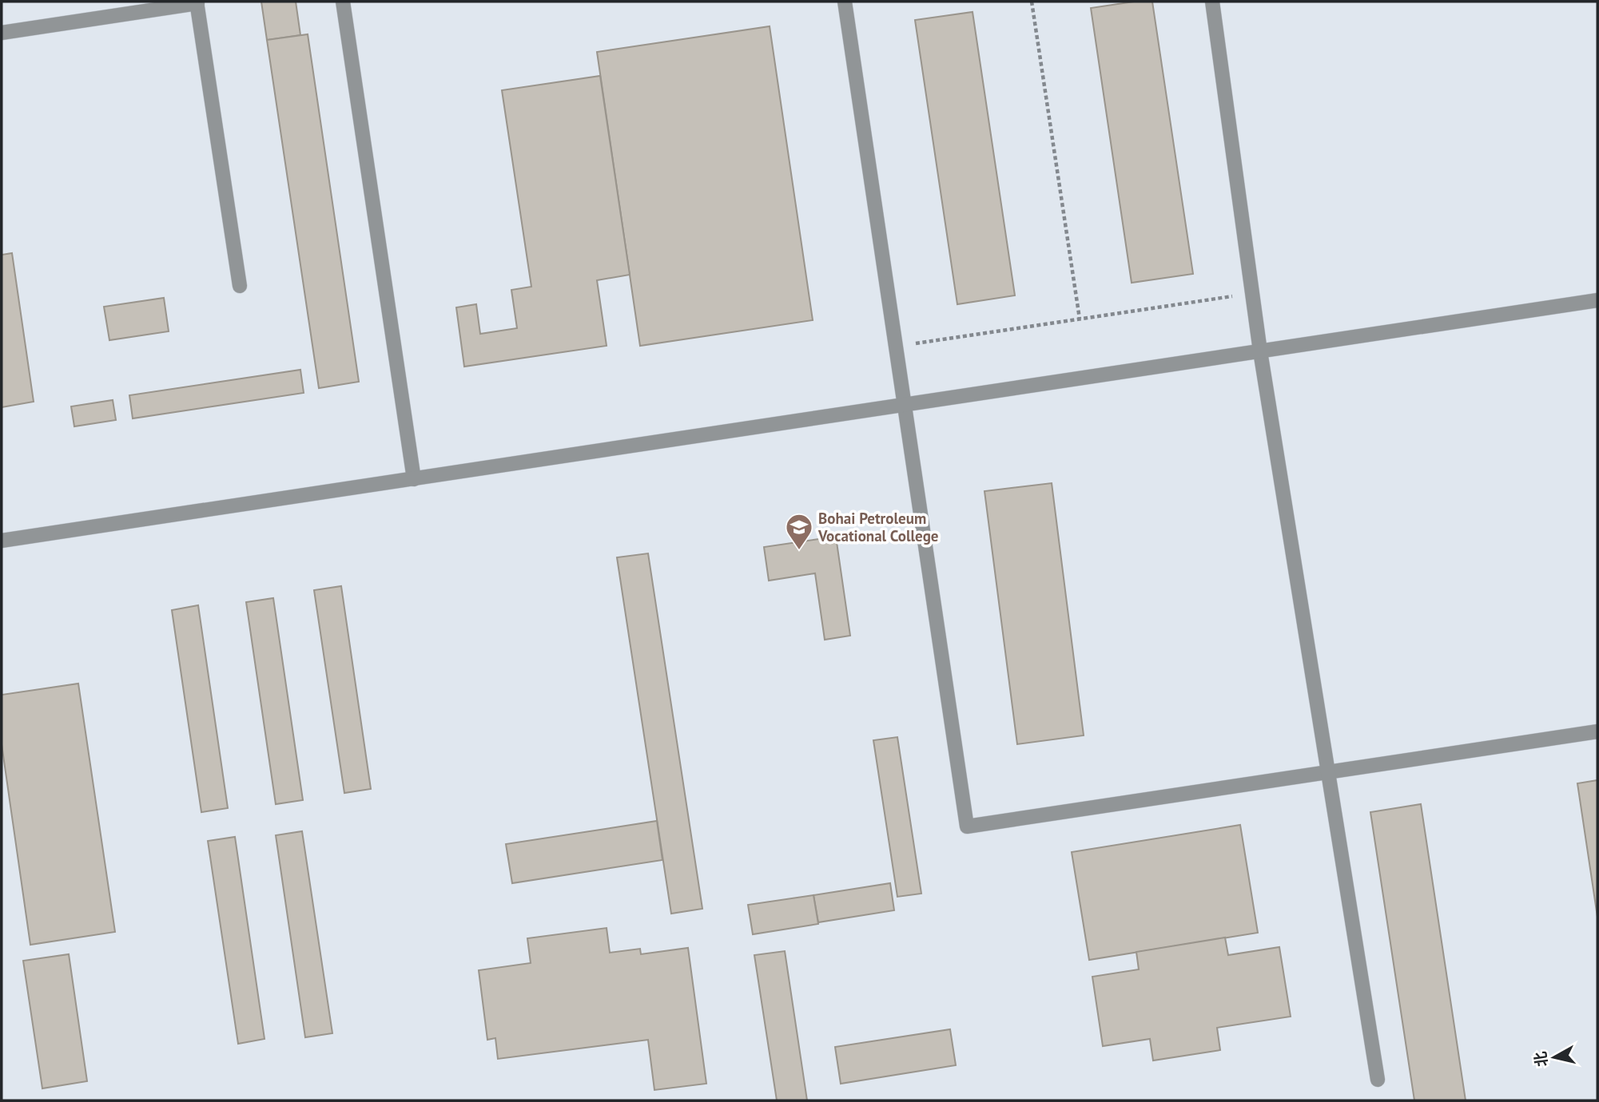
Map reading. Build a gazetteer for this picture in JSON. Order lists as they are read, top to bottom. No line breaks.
{"places":{"school or university":["Bohai Petroleum Vocational College"]},"north":"left"}
